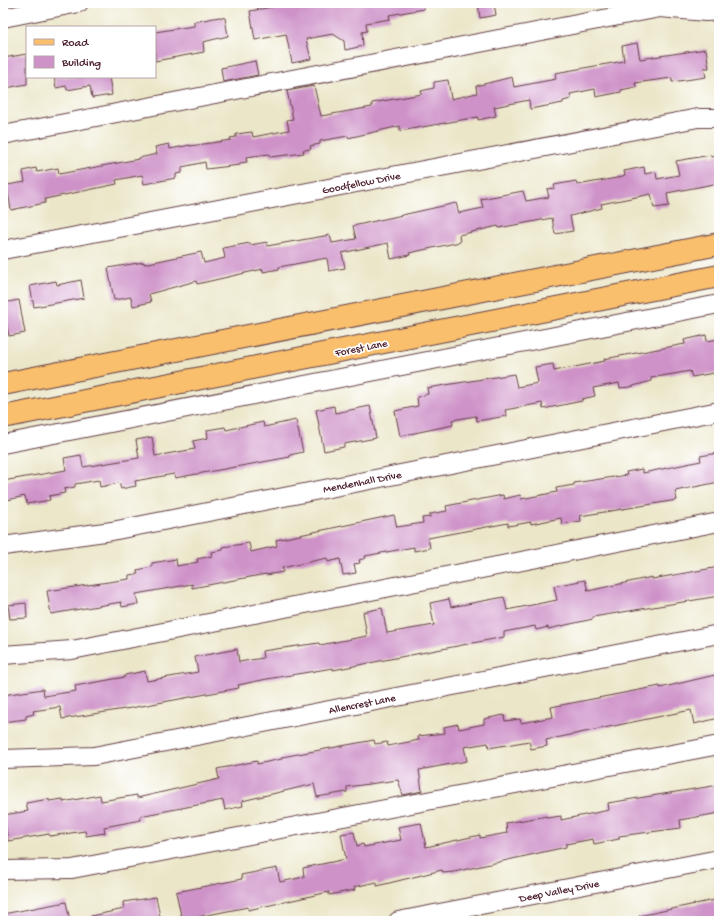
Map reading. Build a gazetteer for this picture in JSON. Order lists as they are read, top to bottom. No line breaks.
{"streets":{"main road":["Forest Lane"],"street":["Goodfellow Drive","Mendenhall Drive","Allencrest Lane","Deep Valley Drive"]},"legend":["Road","Building"]}
